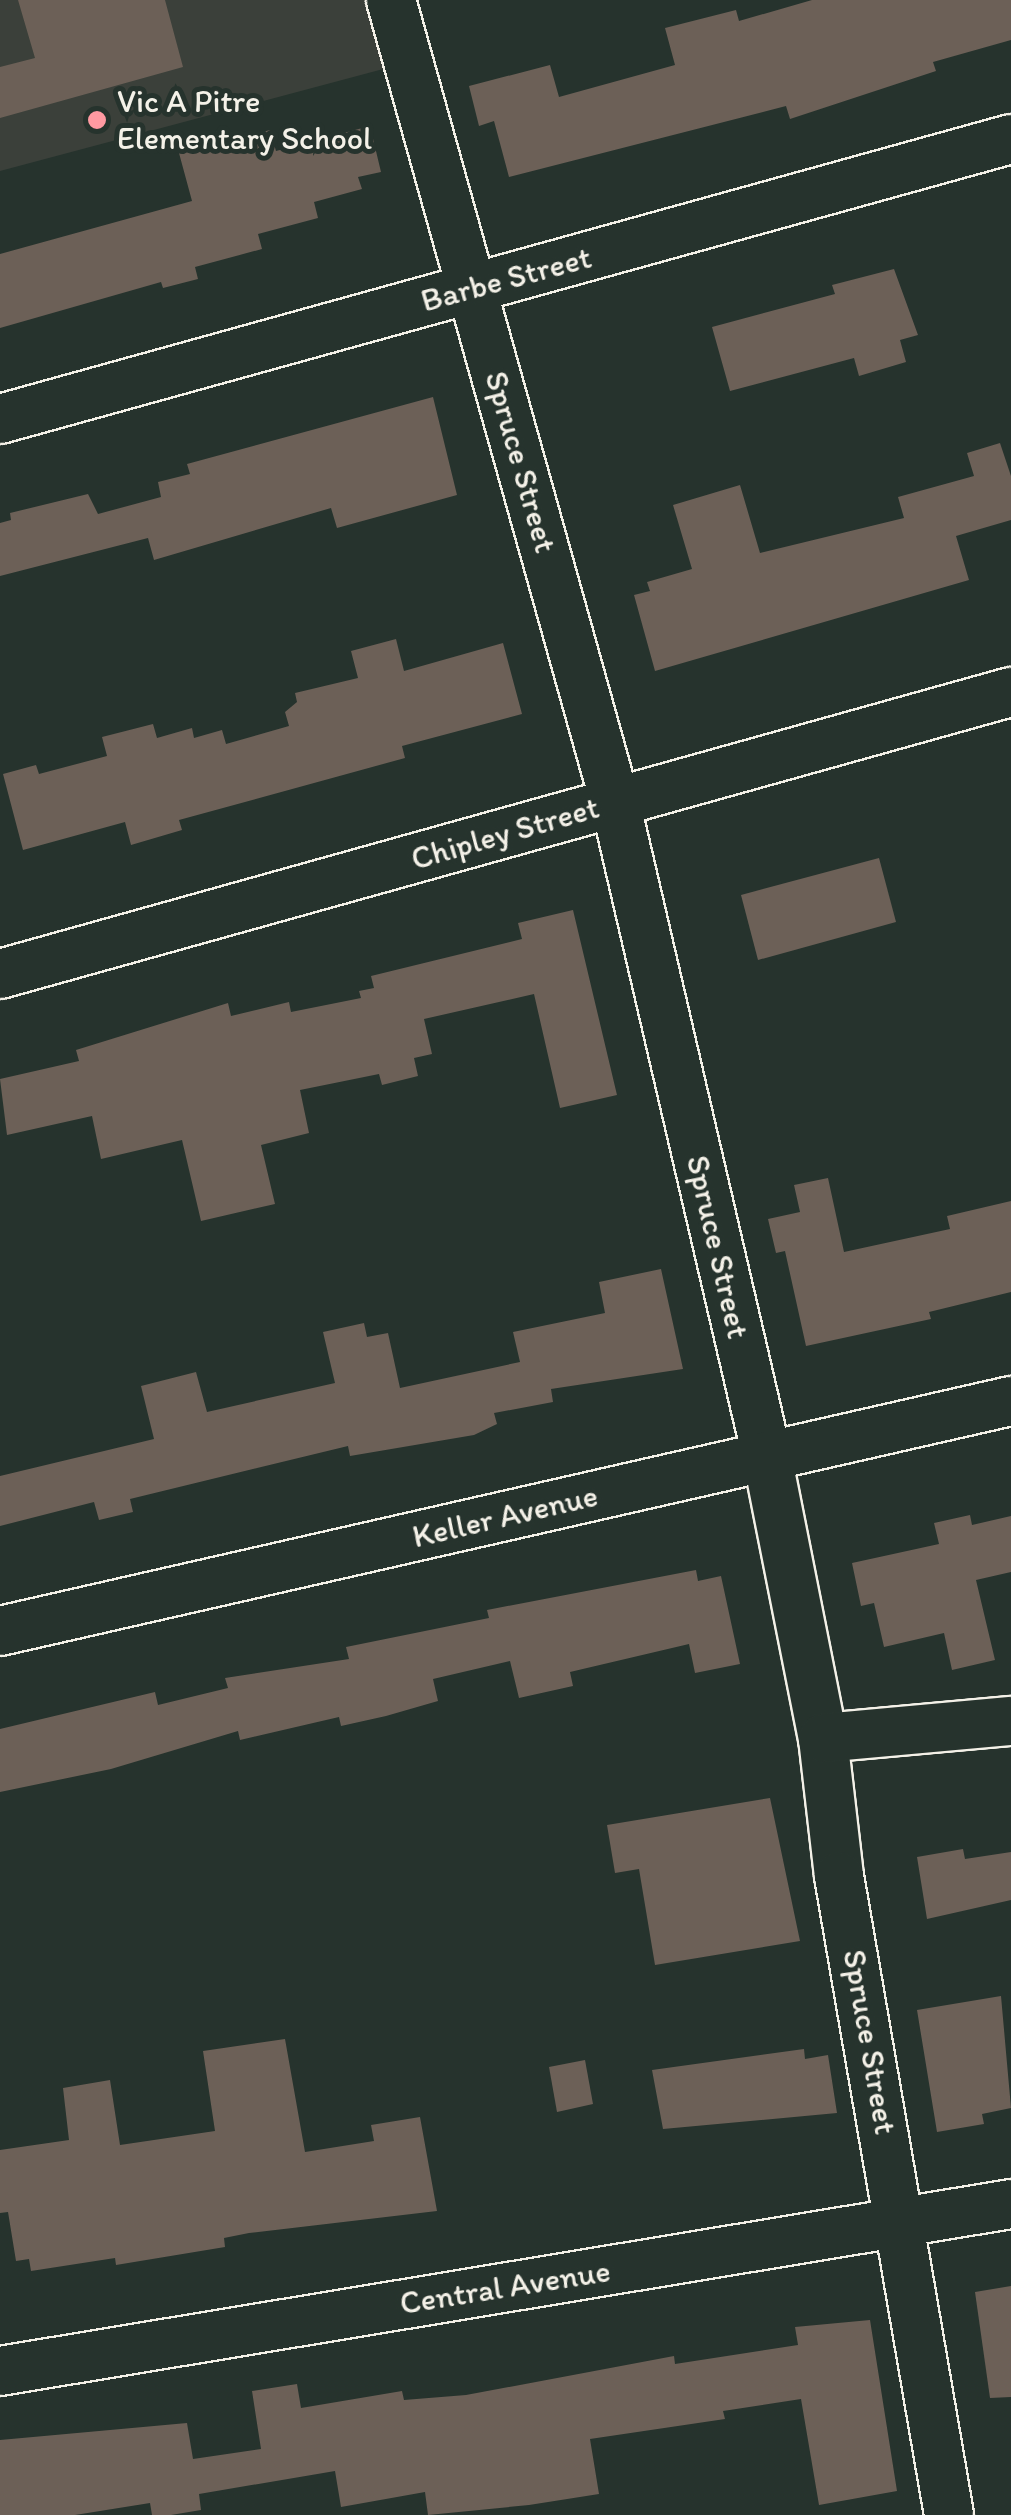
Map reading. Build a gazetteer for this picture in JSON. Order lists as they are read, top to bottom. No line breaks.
{"streets":{"street":["Barbe Street","Spruce Street","Chipley Street","Keller Avenue","Central Avenue"]},"crossings":[["Barbe Street","Spruce Street"],["Spruce Street","Chipley Street"],["Spruce Street","Keller Avenue"],["Spruce Street","Central Avenue"]],"places":["Vic A Pitre Elementary School"]}
